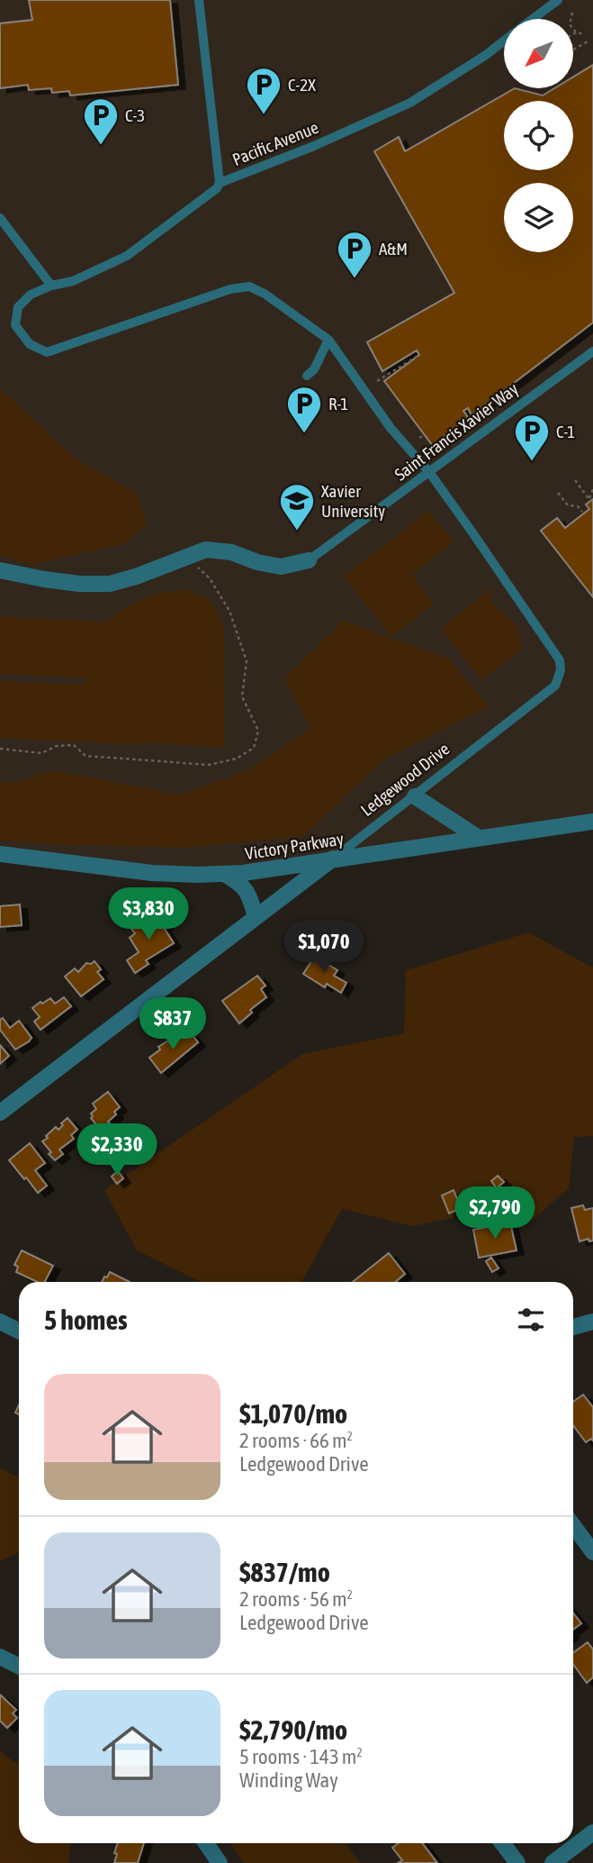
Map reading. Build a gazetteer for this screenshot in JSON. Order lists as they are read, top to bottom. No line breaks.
{"streets":{"street":["Ledgewood Drive","Victory Parkway"],"lane":["Pacific Avenue","Saint Francis Xavier Way"]},"crossings":[["Saint Francis Xavier Way","Ledgewood Drive"],["Ledgewood Drive","Victory Parkway"]],"places":{"parking":["C-2X","C-3","A&M","R-1","C-1"],"school or university":["Xavier University"]},"north":"bottom left","page":{"price":["$3,830","$1,070","$837","$2,330","$2,790"],"heading":"5 homes","list":[{"name":"$1,070/mo","note":"2 rooms · 66 m² · Ledgewood Drive"},{"name":"$837/mo","note":"2 rooms · 56 m² · Ledgewood Drive"},{"name":"$2,790/mo","note":"5 rooms · 143 m² · Winding Way"}]}}
